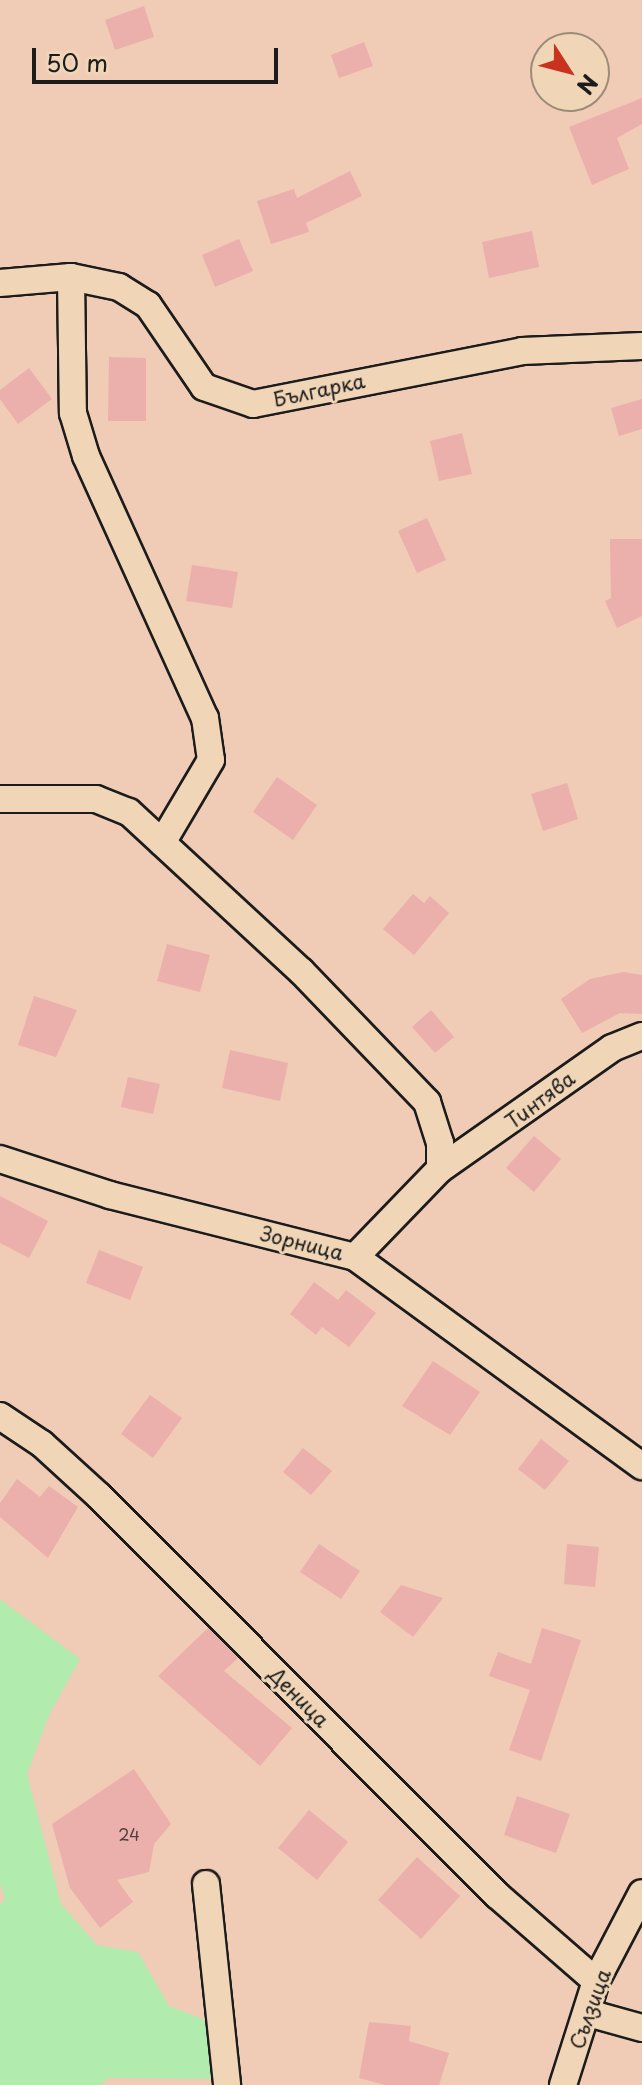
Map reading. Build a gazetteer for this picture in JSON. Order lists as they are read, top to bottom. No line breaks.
{"streets":{"street":["Българка","Тинтява","Зорница","Деница","Сълзица"]},"crossings":[["Тинтява","Зорница"],["Деница","Сълзица"]],"house_numbers":["24"],"scale_bar":"50 m","north":"bottom right"}
